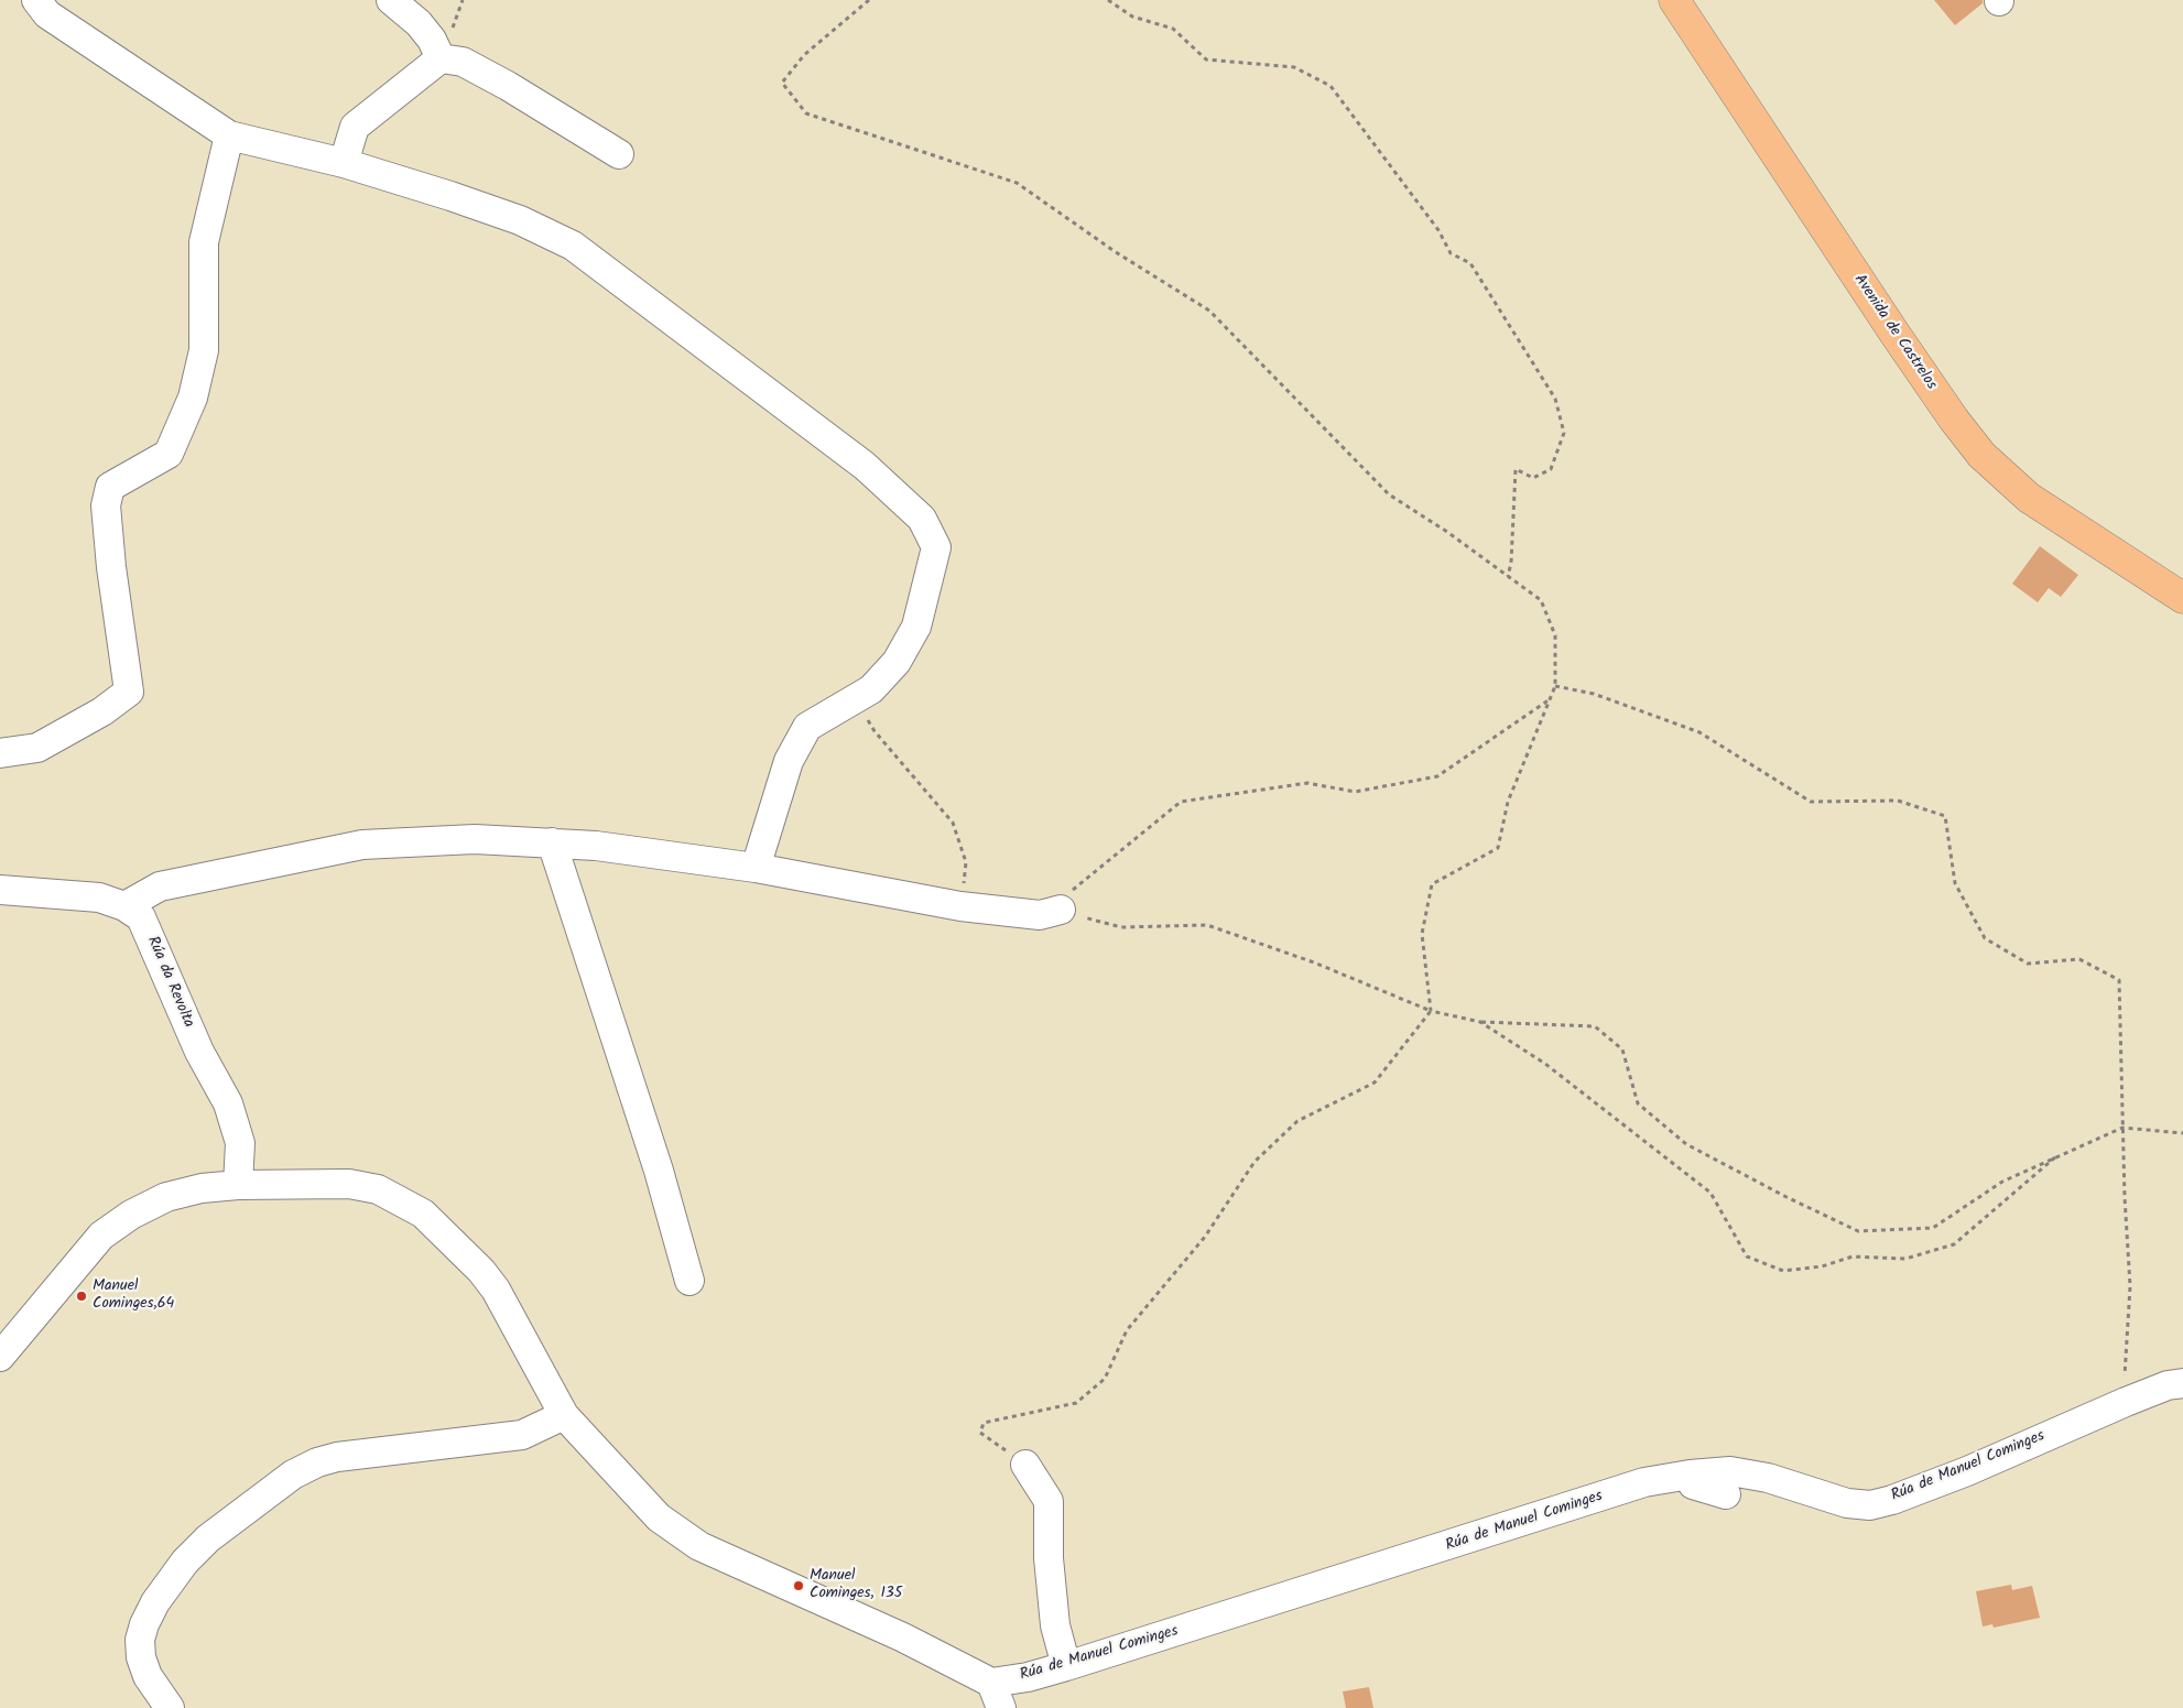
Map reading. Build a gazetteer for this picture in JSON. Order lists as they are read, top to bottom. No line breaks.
{"streets":{"main road":["Avenida de Castrelos"],"street":["Rúa da Revolta","Rúa de Manuel Cominges"]},"crossings":[["Rúa da Revolta","Rúa de Manuel Cominges"]],"places":["Manuel Cominges,64","Manuel Cominges, 135"]}
